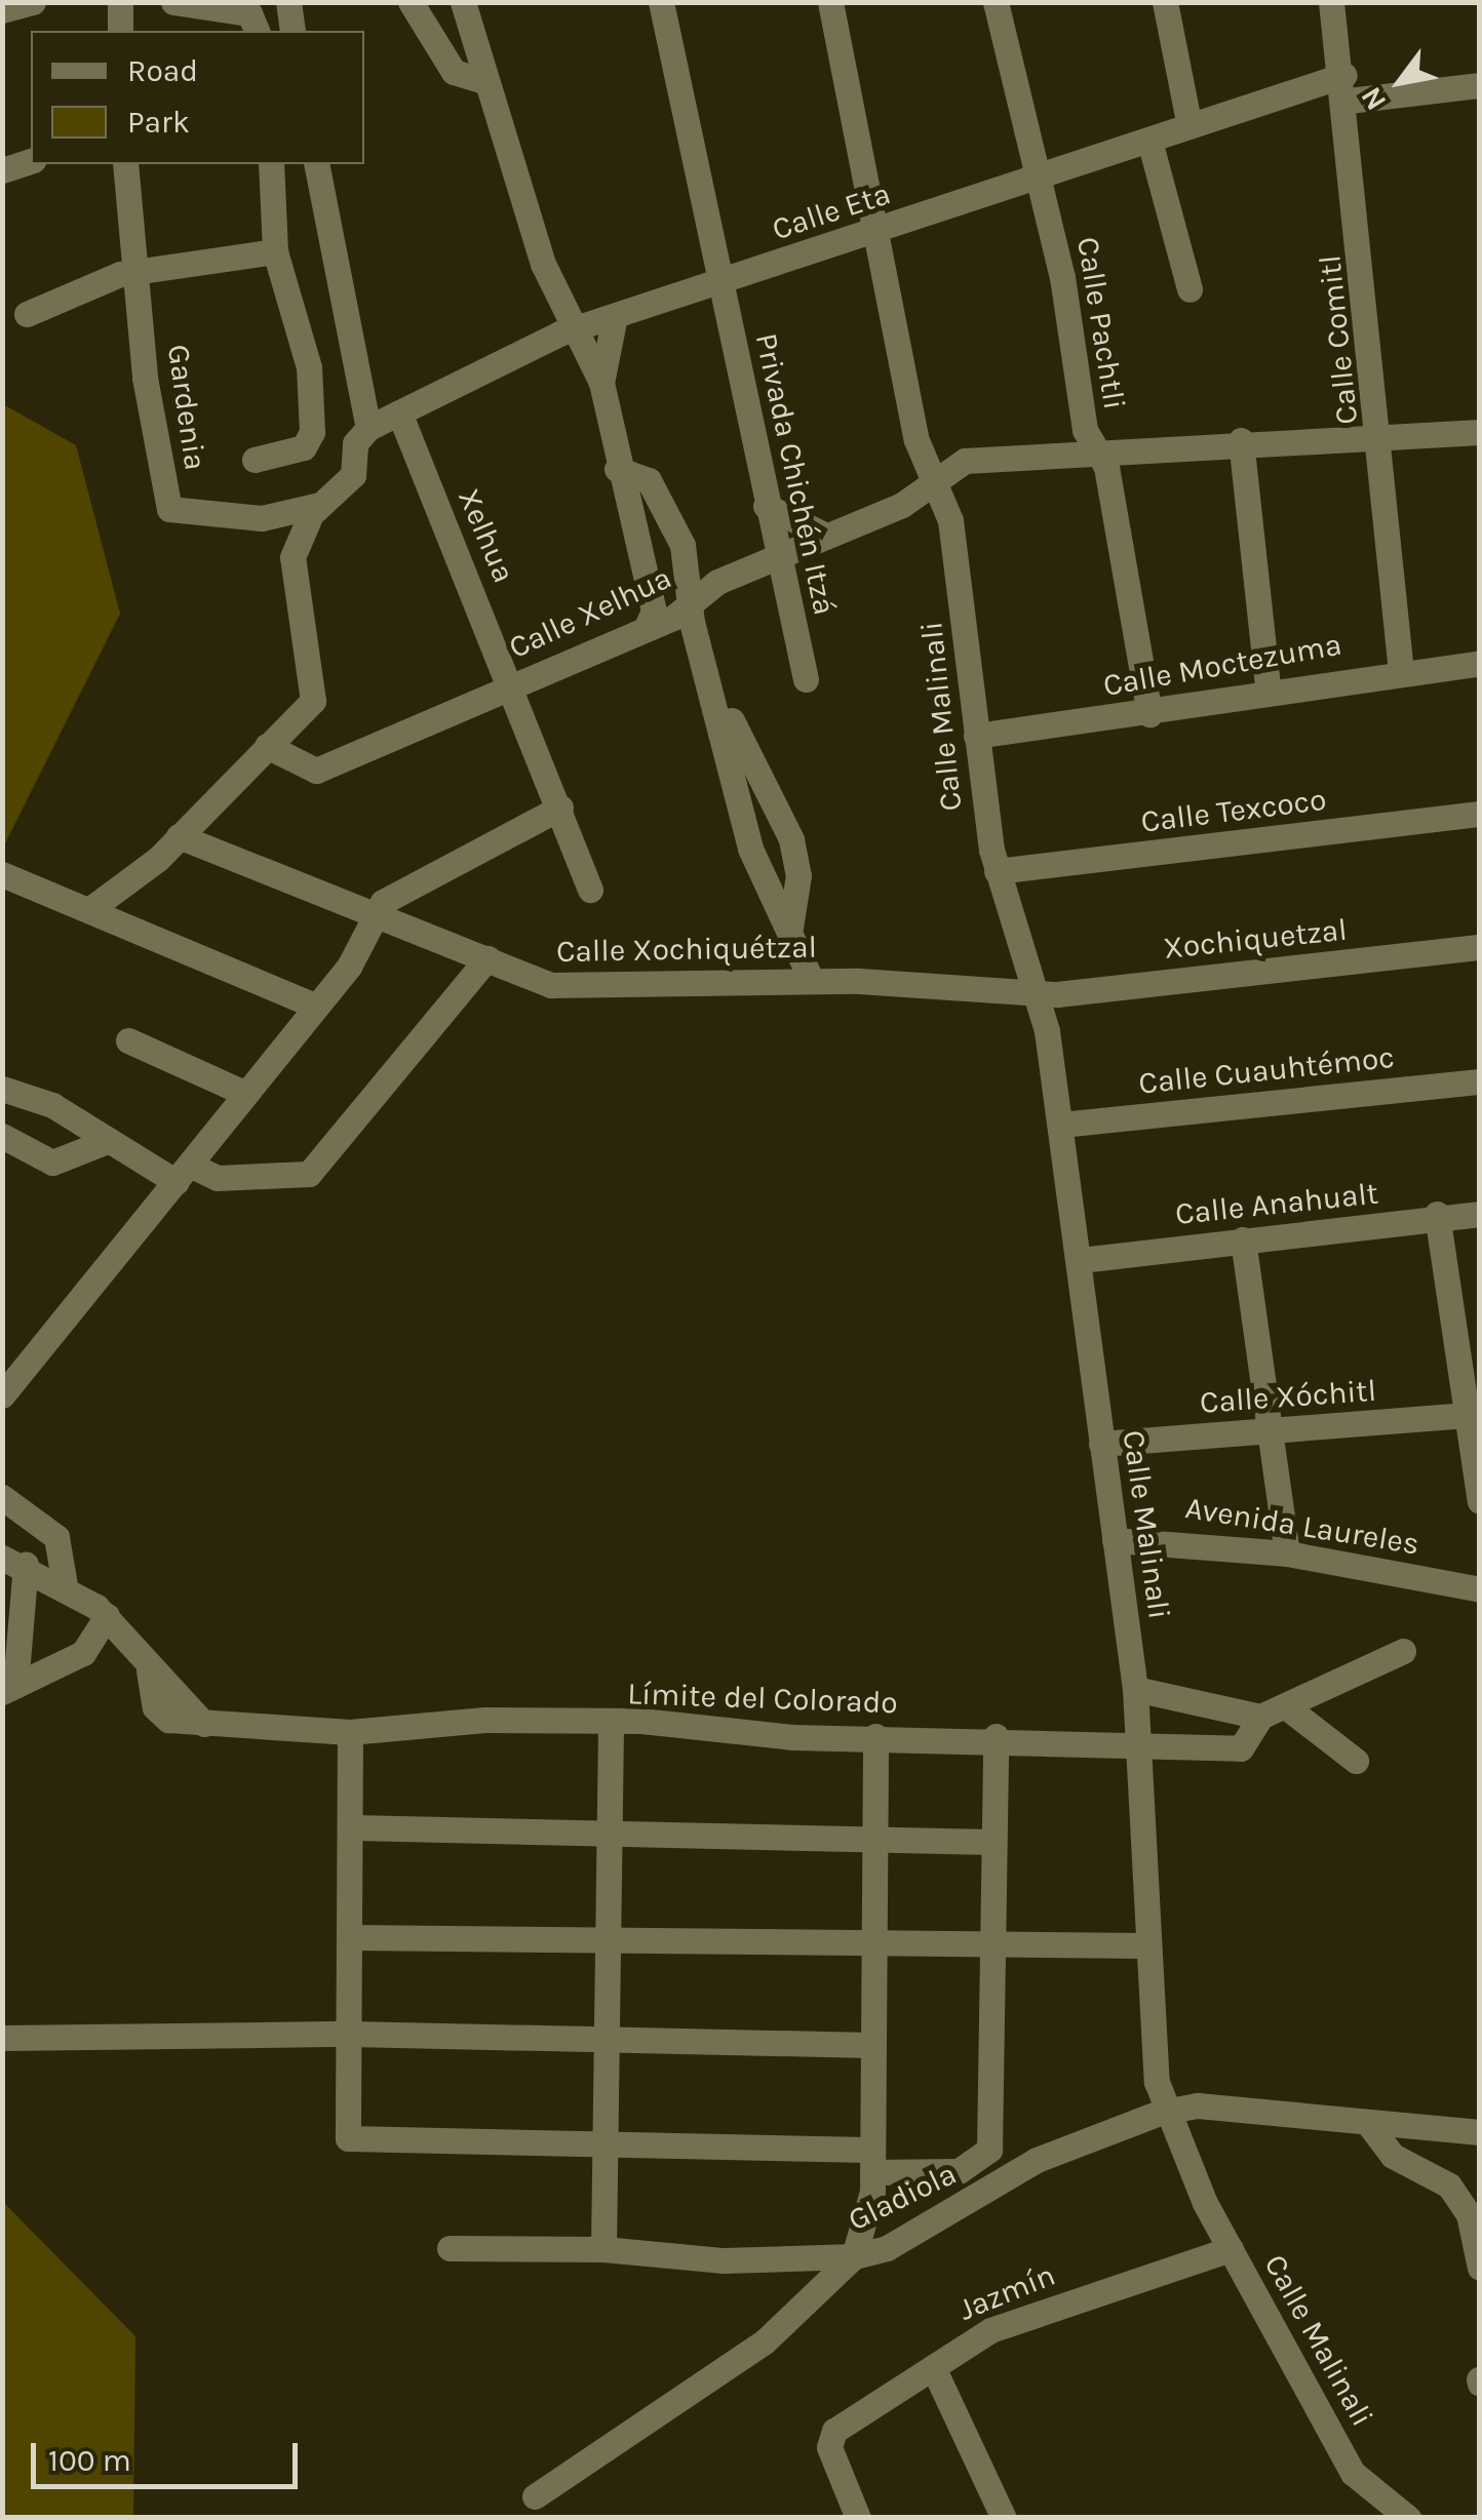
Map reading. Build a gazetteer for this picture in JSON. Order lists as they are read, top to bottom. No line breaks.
{"streets":{"street":["Calle Eta","Calle Pachtli","Calle Comitl","Gardenia","Privada Chichén Itzá","Xelhua","Calle Xelhua","Calle Moctezuma","Calle Malinali","Calle Texcoco","Xochiquetzal","Calle Xochiquétzal","Calle Cuauhtémoc","Calle Anahualt","Calle Xóchitl","Avenida Laureles","Límite del Colorado","Gladiola","Jazmín"]},"crossings":[["Calle Eta","Calle Pachtli"],["Calle Eta","Calle Comitl"],["Calle Eta","Privada Chichén Itzá"],["Calle Eta","Xelhua"],["Calle Eta","Calle Malinali"],["Calle Pachtli","Calle Moctezuma"],["Calle Comitl","Calle Moctezuma"],["Privada Chichén Itzá","Calle Xelhua"],["Xelhua","Calle Xelhua"],["Calle Xelhua","Calle Malinali"],["Calle Moctezuma","Calle Malinali"],["Calle Malinali","Calle Texcoco"],["Calle Malinali","Xochiquetzal"],["Calle Malinali","Calle Xochiquétzal"],["Calle Malinali","Calle Cuauhtémoc"],["Calle Malinali","Calle Anahualt"],["Calle Malinali","Calle Xóchitl"],["Calle Malinali","Avenida Laureles"],["Calle Malinali","Límite del Colorado"],["Calle Malinali","Gladiola"],["Calle Malinali","Jazmín"],["Xochiquetzal","Calle Xochiquétzal"]],"legend":["Road","Park"],"scale_bar":"100 m","north":"bottom left"}
